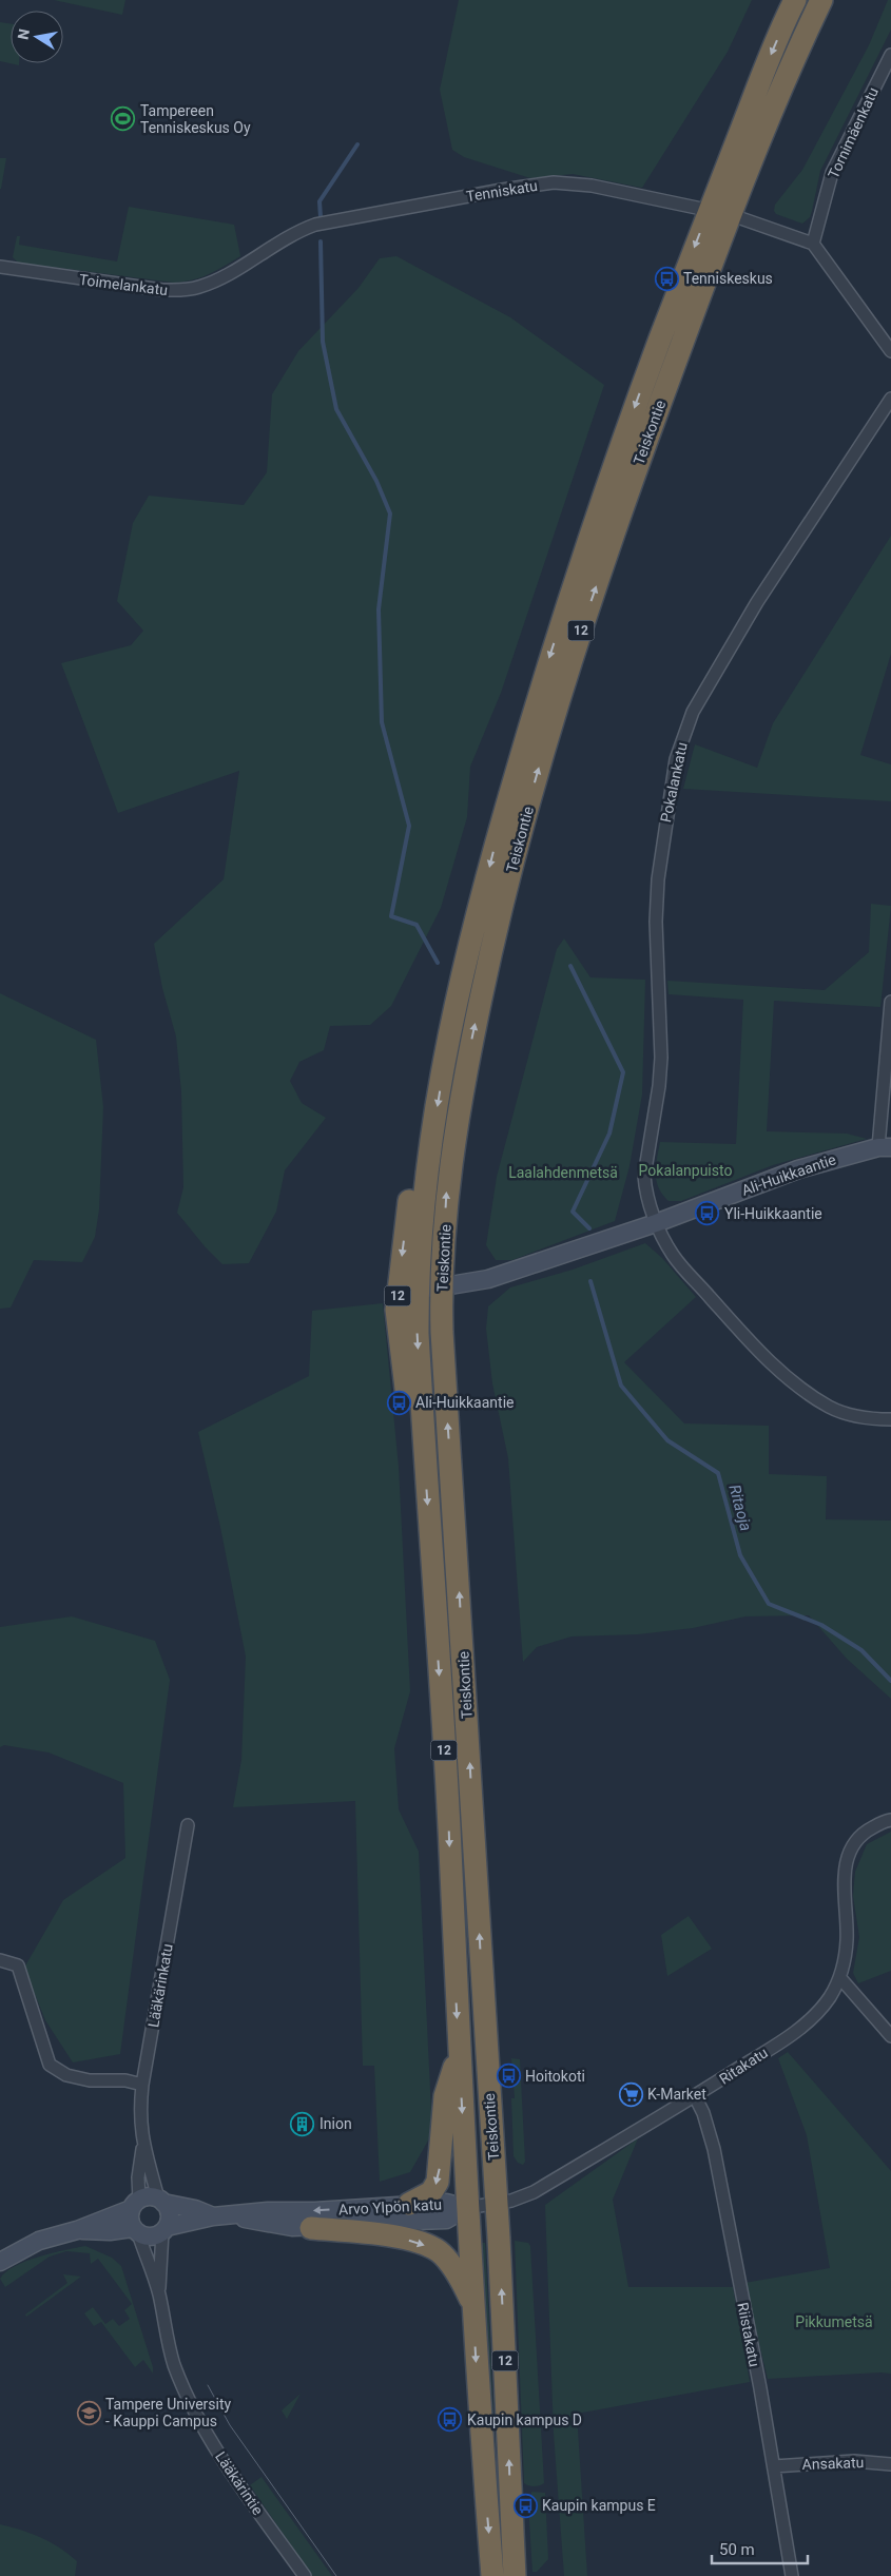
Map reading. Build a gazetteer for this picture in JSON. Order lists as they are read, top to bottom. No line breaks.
{"streets":{"highway":["Teiskontie","12"],"street":["Tornimäenkatu","Tenniskatu","Toimelankatu","Pokalankatu","Ali-Huikkaantie","Lääkärinkatu","Ritakatu","Arvo Ylpön katu","Riistakatu","Ansakatu","Lääkärintie"]},"crossings":[["Tenniskatu","Toimelankatu"],["Tenniskatu","Teiskontie"],["Teiskontie","12"],["Teiskontie","Ali-Huikkaantie"],["Teiskontie","Ritakatu"],["Teiskontie","Arvo Ylpön katu"],["Pokalankatu","Ali-Huikkaantie"],["Lääkärinkatu","Arvo Ylpön katu"],["Lääkärinkatu","Lääkärintie"],["Ritakatu","Arvo Ylpön katu"],["Ritakatu","Riistakatu"],["Arvo Ylpön katu","Lääkärintie"],["Riistakatu","Ansakatu"]],"water":["Ritaoja"],"parks":["Pokalanpuisto","Laalahdenmetsä","Pikkumetsä"],"places":{"sports":["Tampereen Tenniskeskus Oy"],"bus stop":["Tenniskeskus","Yli-Huikkaantie","Ali-Huikkaantie","Hoitokoti","Kaupin kampus D","Kaupin kampus E"],"supermarket":["K-Market"],"building":["Inion"],"school or university":["Tampere University - Kauppi Campus"]},"scale_bar":"50 m","north":"left"}
